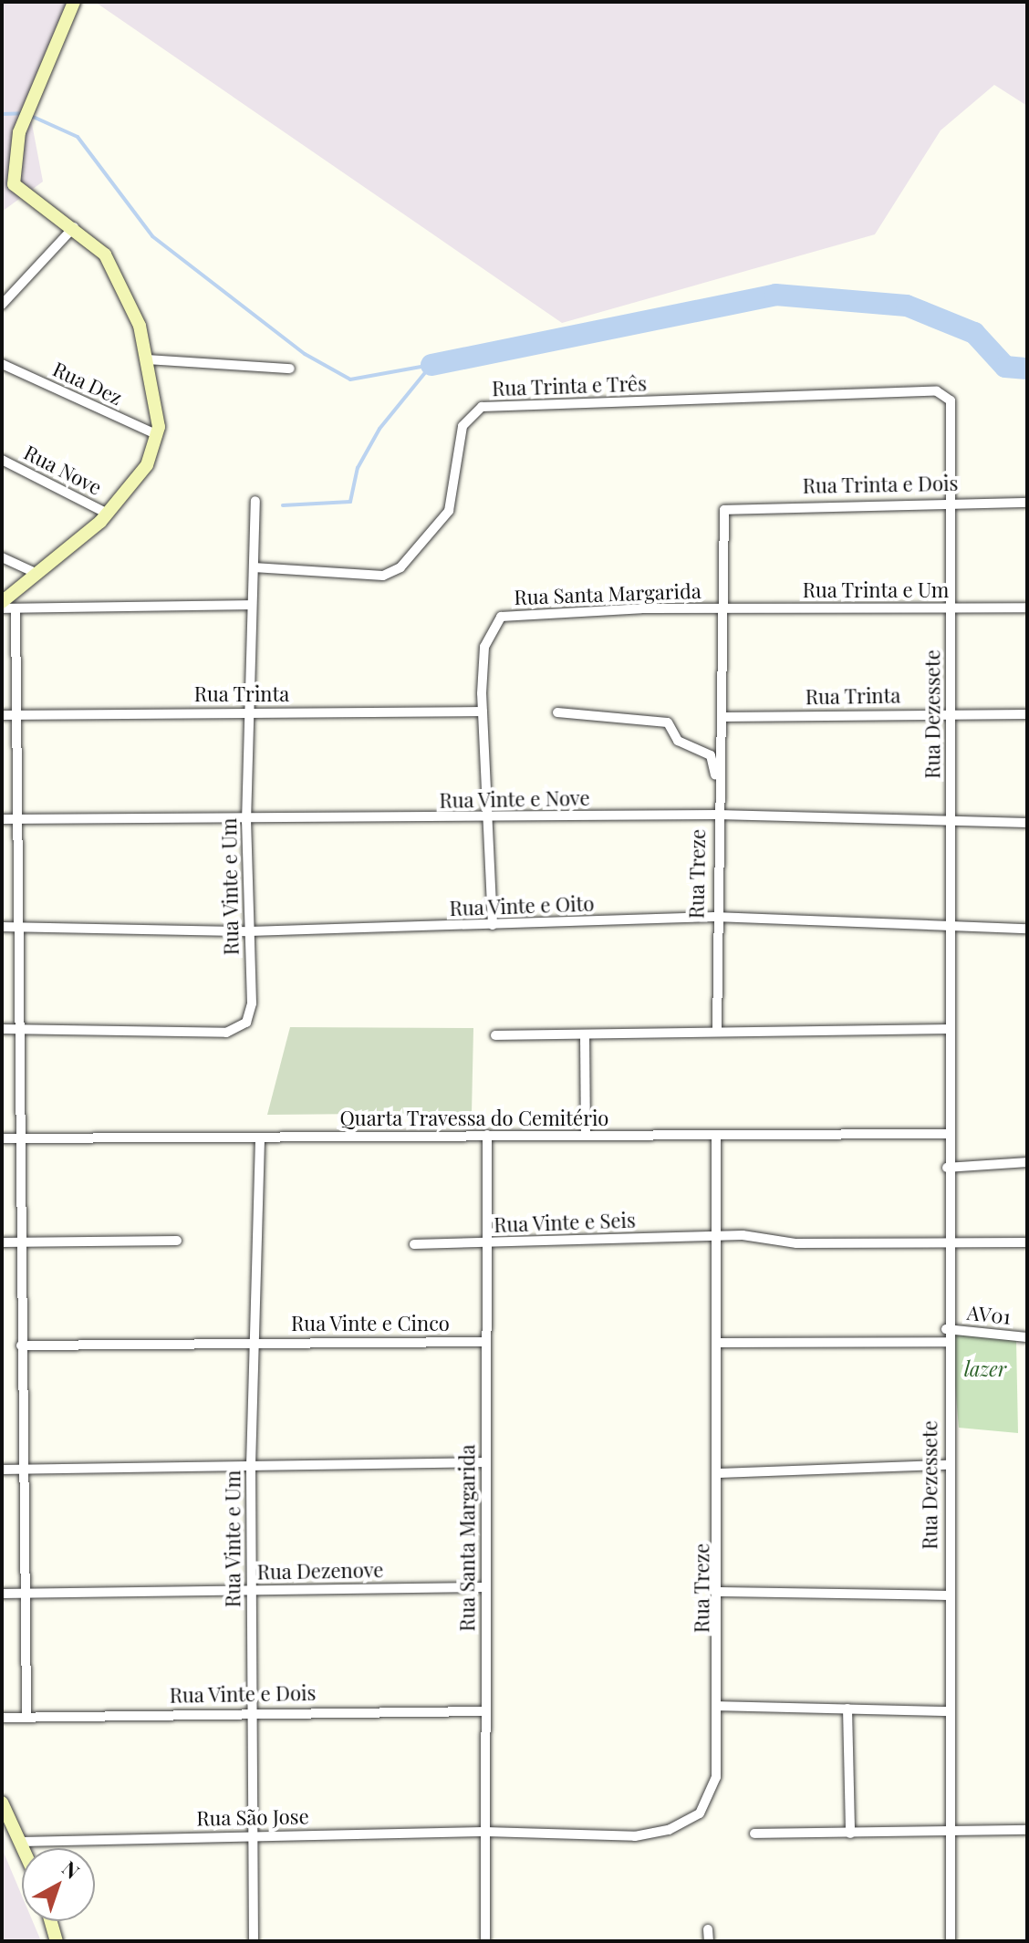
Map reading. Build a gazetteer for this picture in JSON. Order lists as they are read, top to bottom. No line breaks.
{"streets":{"street":["Rua Dez","Rua Trinta e Três","Rua Nove","Rua Trinta e Dois","Rua Trinta e Um","Rua Santa Margarida","Rua Trinta","Rua Dezessete","Rua Vinte e Nove","Rua Treze","Rua Vinte e Um","Rua Vinte e Oito","Quarta Travessa do Cemitério","Rua Vinte e Seis","AV01","Rua Vinte e Cinco","Rua Dezenove","Rua Vinte e Dois","Rua São Jose"]},"crossings":[["Rua Trinta e Três","Rua Dezessete"],["Rua Trinta e Três","Rua Vinte e Um"],["Rua Trinta e Dois","Rua Dezessete"],["Rua Trinta e Dois","Rua Treze"],["Rua Trinta e Um","Rua Santa Margarida"],["Rua Trinta e Um","Rua Dezessete"],["Rua Trinta e Um","Rua Treze"],["Rua Santa Margarida","Rua Trinta"],["Rua Santa Margarida","Rua Vinte e Nove"],["Rua Santa Margarida","Rua Treze"],["Rua Santa Margarida","Rua Vinte e Oito"],["Rua Santa Margarida","Quarta Travessa do Cemitério"],["Rua Santa Margarida","Rua Vinte e Seis"],["Rua Santa Margarida","Rua Vinte e Cinco"],["Rua Santa Margarida","Rua Dezenove"],["Rua Santa Margarida","Rua Vinte e Dois"],["Rua Santa Margarida","Rua São Jose"],["Rua Trinta","Rua Dezessete"],["Rua Trinta","Rua Treze"],["Rua Trinta","Rua Vinte e Um"],["Rua Dezessete","Rua Vinte e Nove"],["Rua Dezessete","Rua Vinte e Oito"],["Rua Dezessete","Quarta Travessa do Cemitério"],["Rua Dezessete","Rua Vinte e Seis"],["Rua Dezessete","AV01"],["Rua Vinte e Nove","Rua Treze"],["Rua Vinte e Nove","Rua Vinte e Um"],["Rua Treze","Rua Vinte e Oito"],["Rua Treze","Quarta Travessa do Cemitério"],["Rua Treze","Rua Vinte e Seis"],["Rua Treze","Rua São Jose"],["Rua Vinte e Um","Rua Vinte e Oito"],["Rua Vinte e Um","Quarta Travessa do Cemitério"],["Rua Vinte e Um","Rua Vinte e Cinco"],["Rua Vinte e Um","Rua Dezenove"],["Rua Vinte e Um","Rua Vinte e Dois"],["Rua Vinte e Um","Rua São Jose"]],"parks":["lazer"],"north":"top right"}
